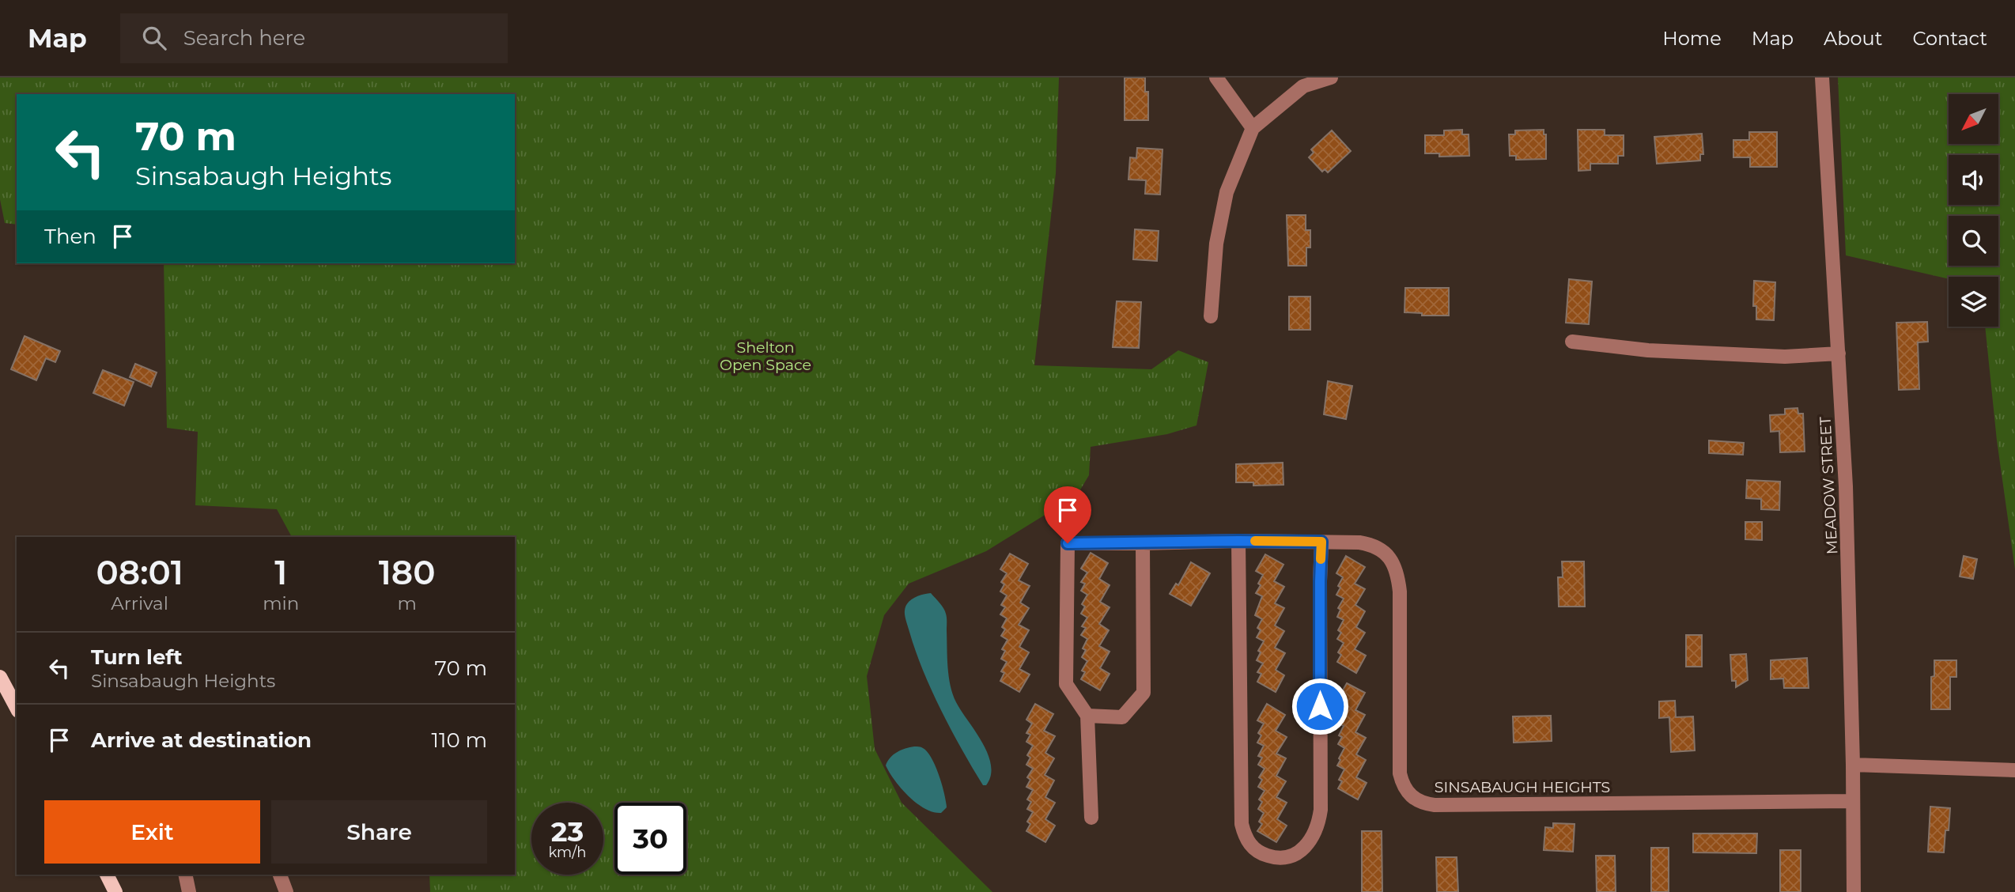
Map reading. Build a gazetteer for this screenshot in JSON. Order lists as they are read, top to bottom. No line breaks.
{"streets":{"street":["MEADOW STREET","SINSABAUGH HEIGHTS"]},"crossings":[["MEADOW STREET","SINSABAUGH HEIGHTS"]],"parks":["Shelton Open Space"],"north":"bottom left","page":{"header":"Map","search":"Search here","nav":["Home","Map","About","Contact"],"turn":["70 m","Sinsabaugh Heights"],"then":"Then","eta":["08:01","Arrival","1","min","180","m"],"list":[{"name":"Turn left","note":"Sinsabaugh Heights","value":"70 m"},{"name":"Arrive at destination","value":"110 m"}],"buttons":["Exit","Share"],"speed":"23 km/h","limit":"30"}}
